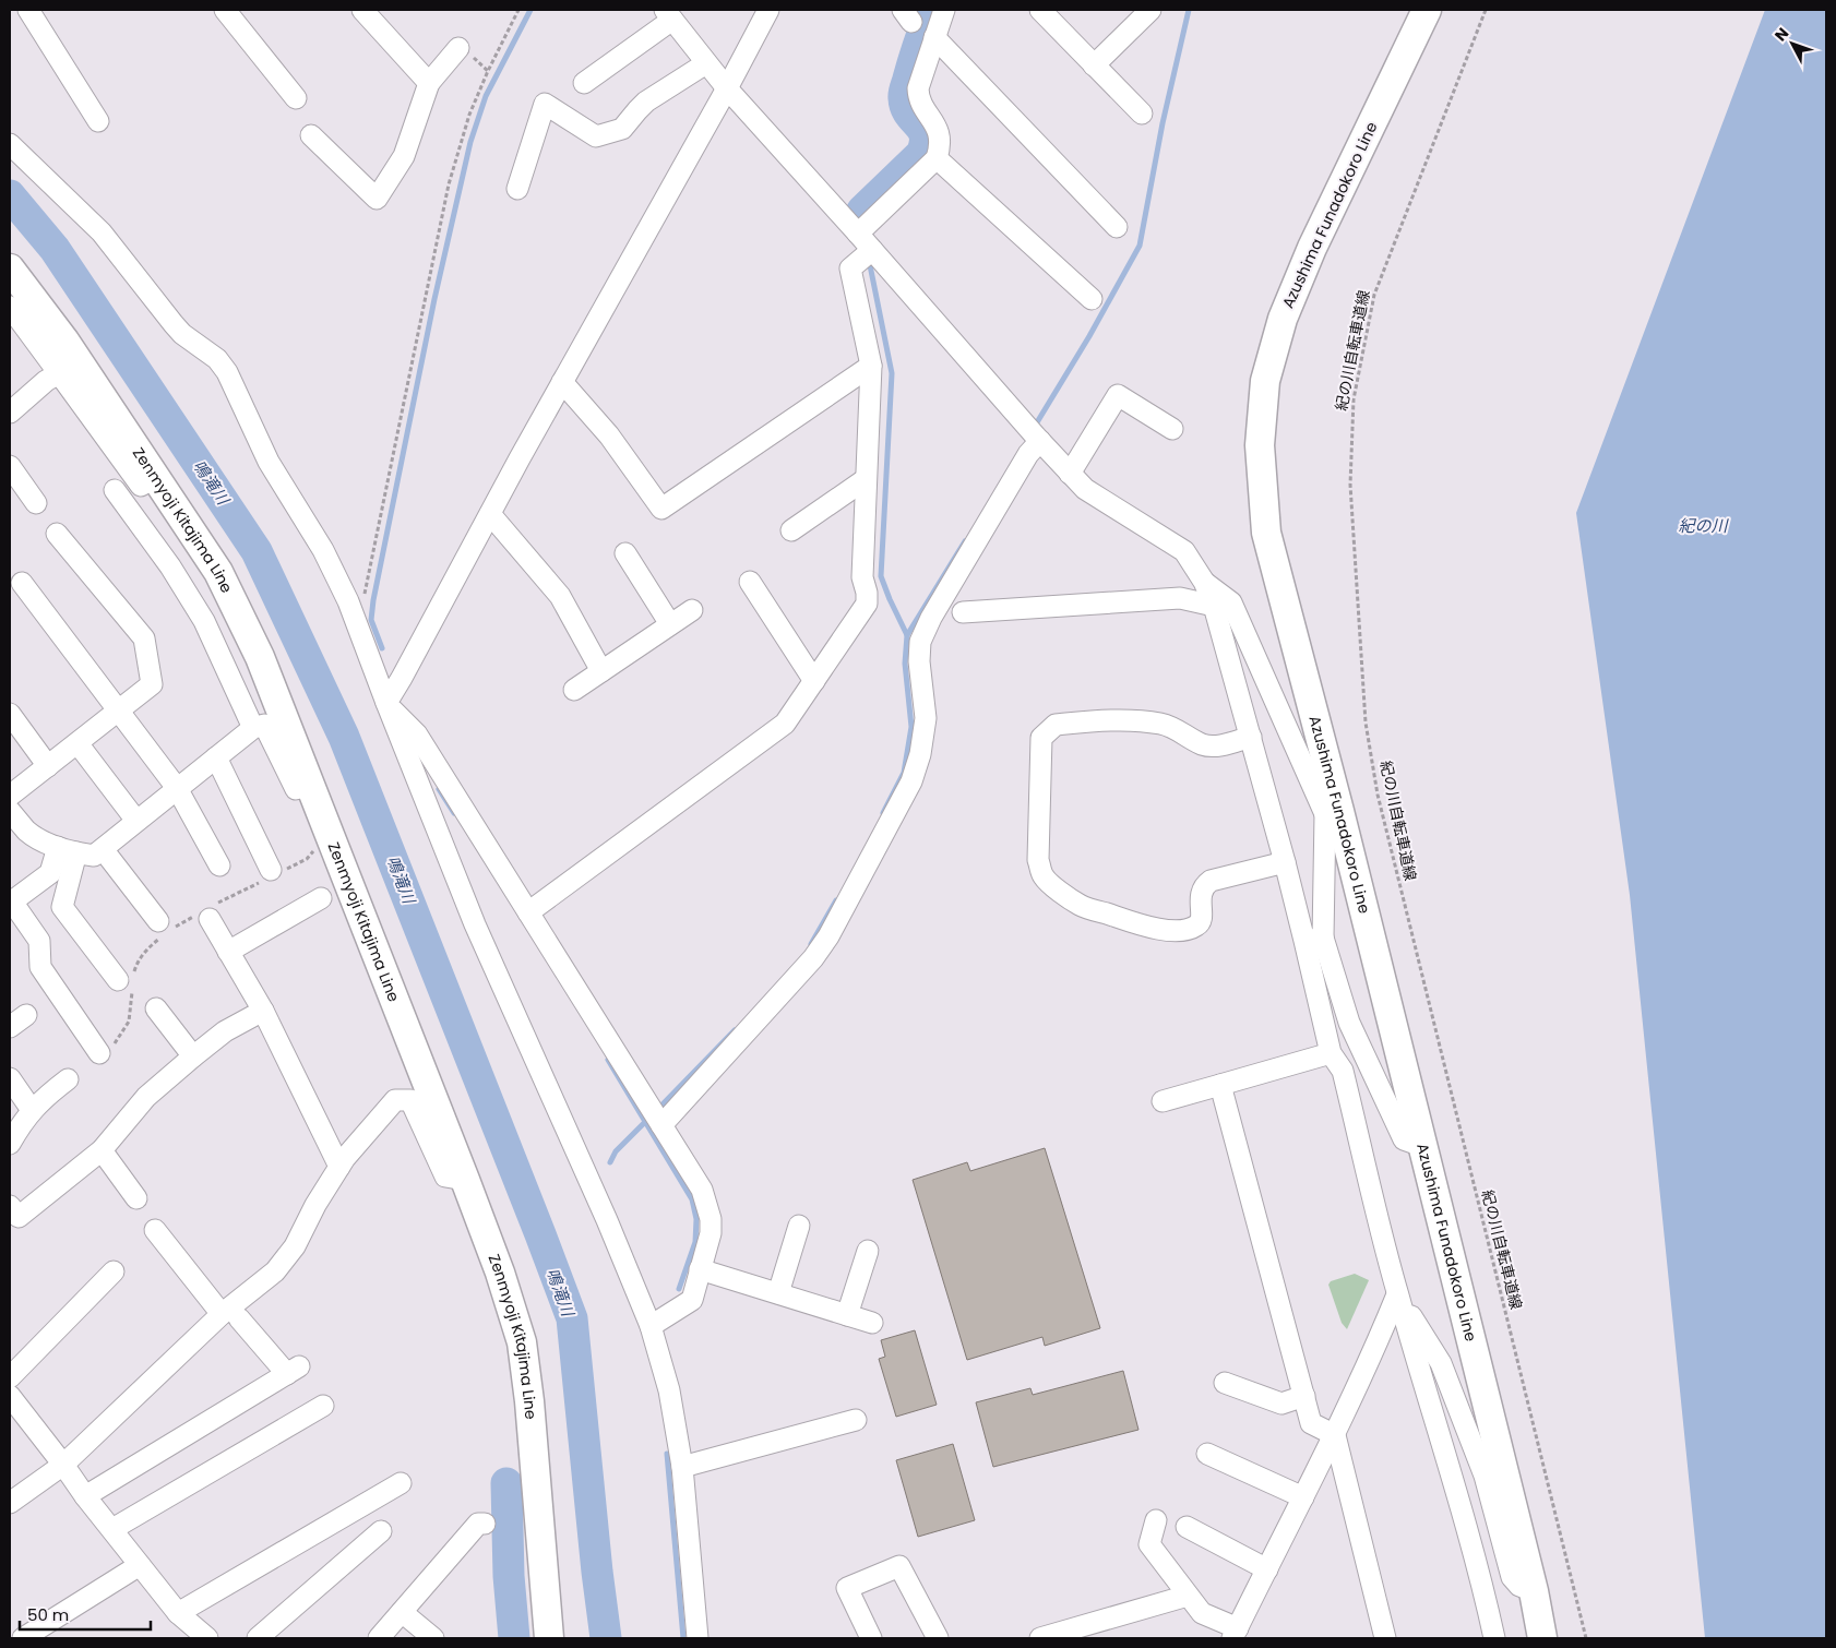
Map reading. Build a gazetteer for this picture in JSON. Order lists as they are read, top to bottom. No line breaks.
{"streets":{"main road":["Azushima Funadokoro Line","Zenmyoji Kitajima Line"],"path":["紀の川自転車道線"]},"water":["鳴滝川","紀の川"],"scale_bar":"50 m","north":"top left"}
